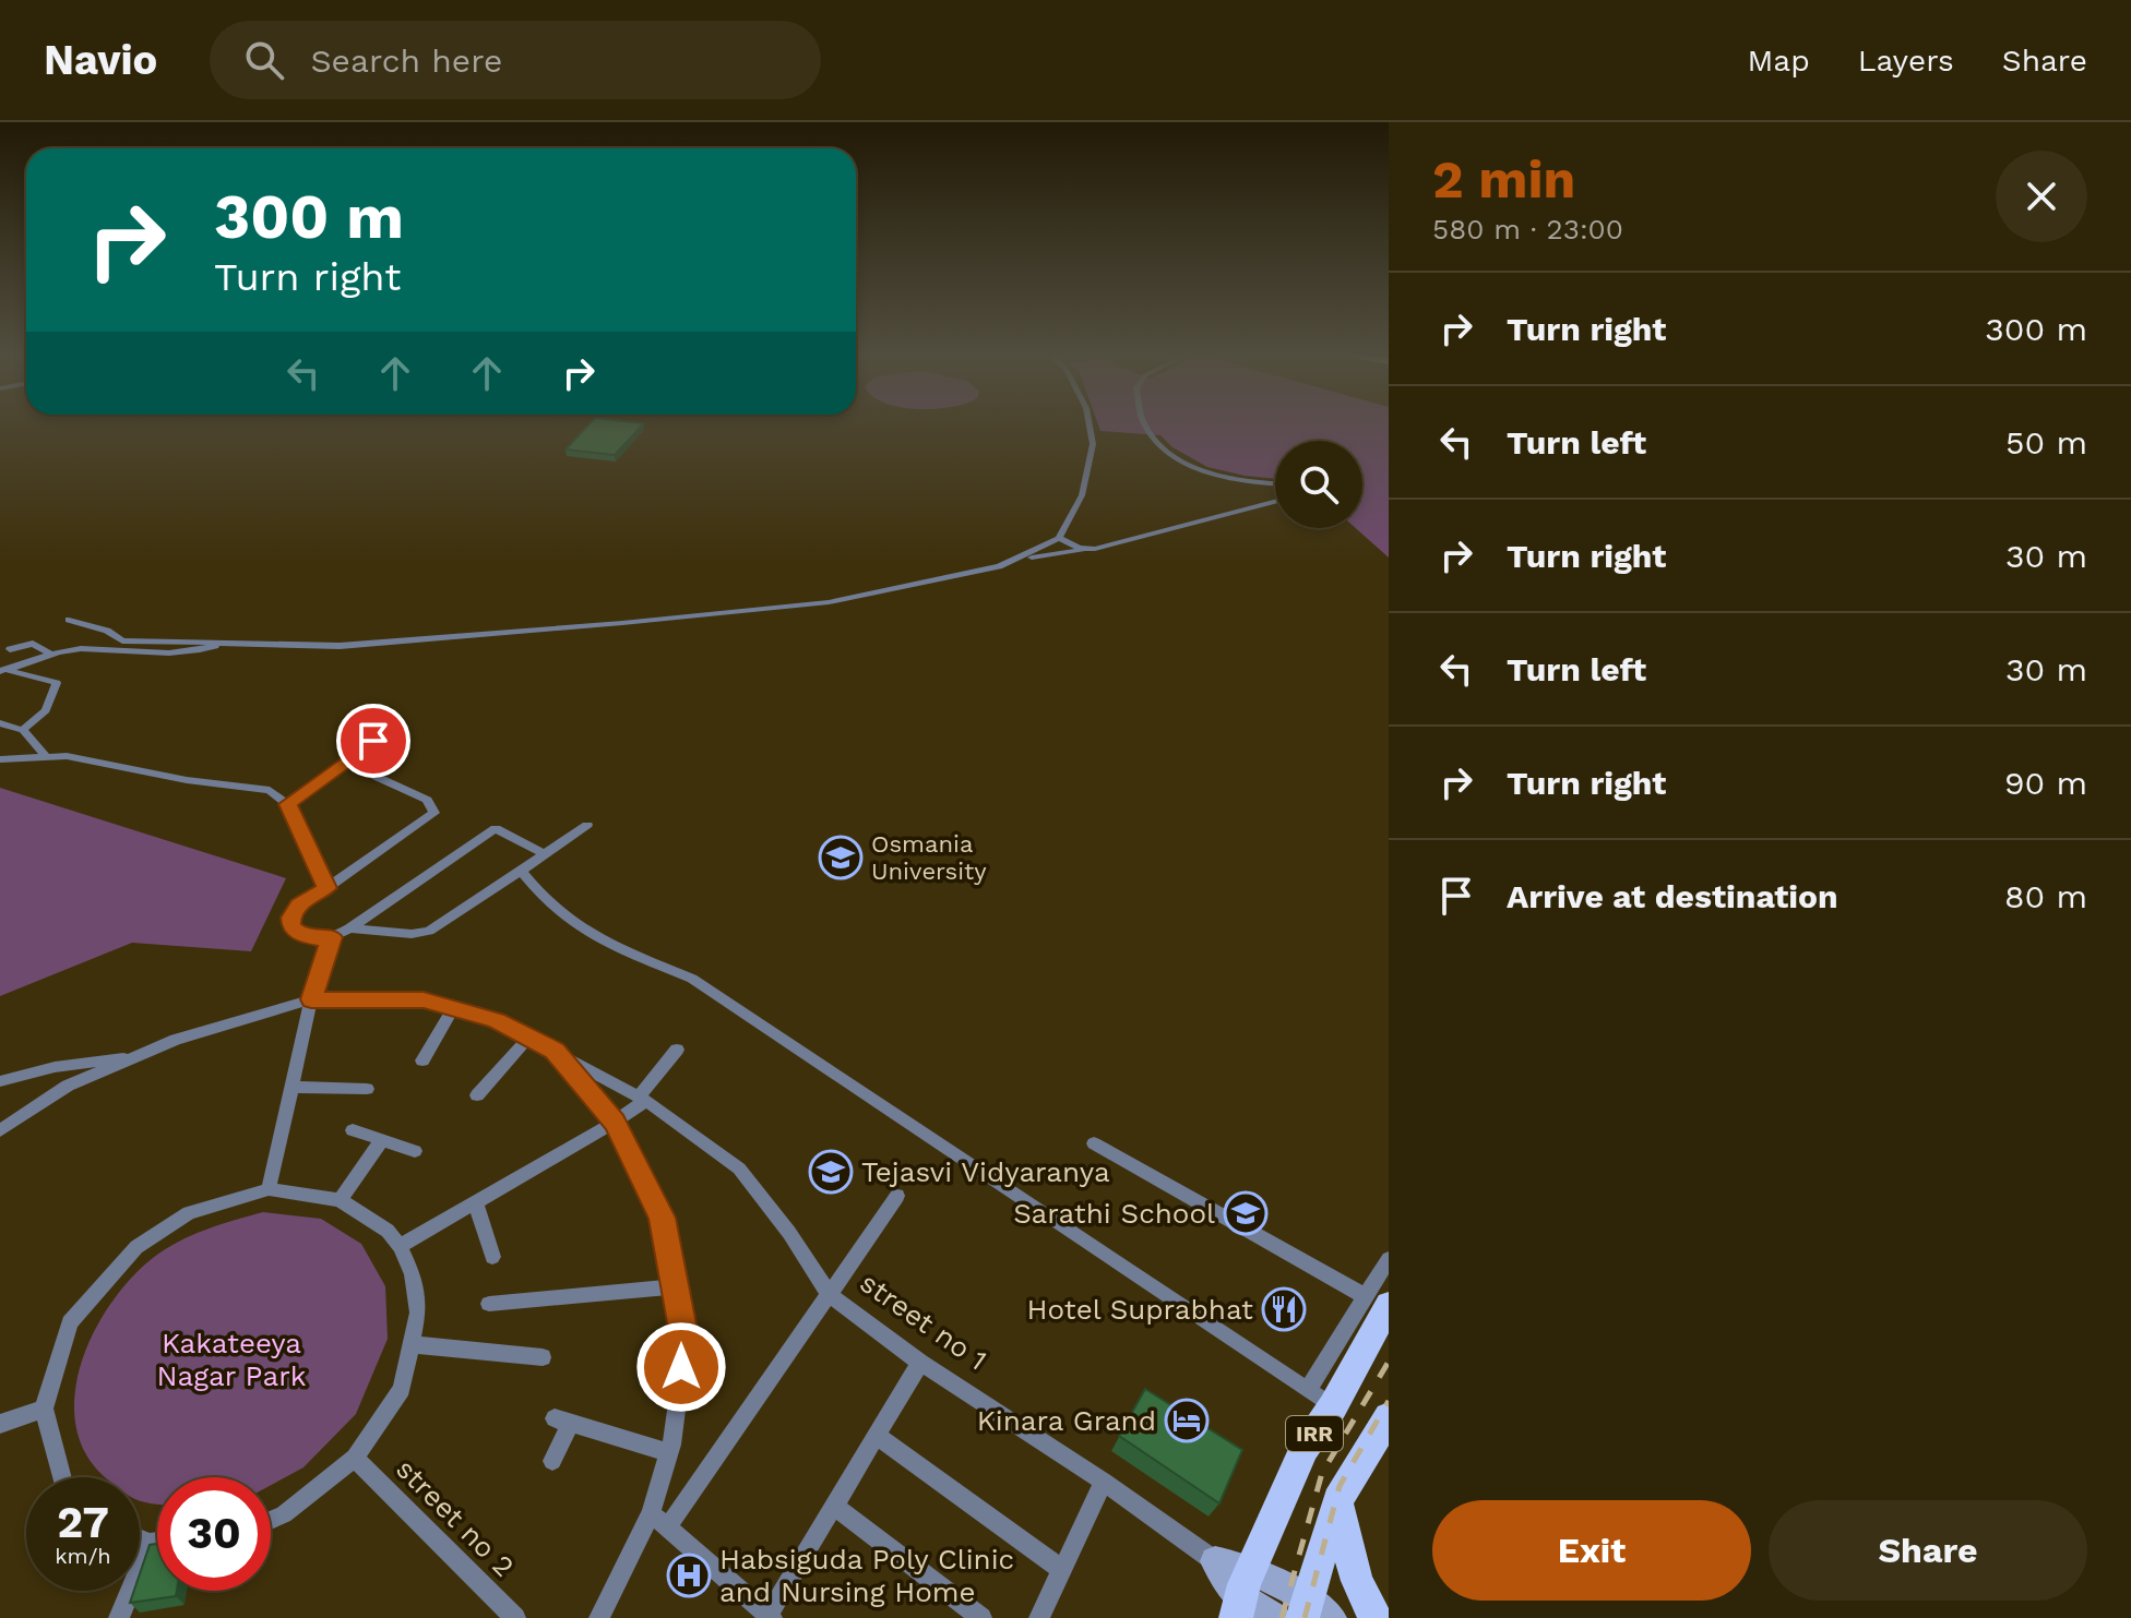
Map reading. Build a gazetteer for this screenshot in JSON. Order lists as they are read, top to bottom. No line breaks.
{"streets":{"main road":["IRR"],"street":["street no 1","street no 2"]},"parks":["Kakateeya Nagar Park"],"places":{"school or university":["Osmania University","Tejasvi Vidyaranya","Sarathi School"],"restaurant":["Hotel Suprabhat"],"hotel":["Kinara Grand"],"hospital":["Habsiguda Poly Clinic and Nursing Home"]},"page":{"header":"Navio","search":"Search here","nav":["Map","Layers","Share"],"heading":["2 min","580 m · 23:00"],"turn":["300 m","Turn right"],"list":[{"name":"Turn right","value":"300 m"},{"name":"Turn left","value":"50 m"},{"name":"Turn right","value":"30 m"},{"name":"Turn left","value":"30 m"},{"name":"Turn right","value":"90 m"},{"name":"Arrive at destination","value":"80 m"}],"speed":"27 km/h","limit":"30","buttons":["Exit","Share"]}}
